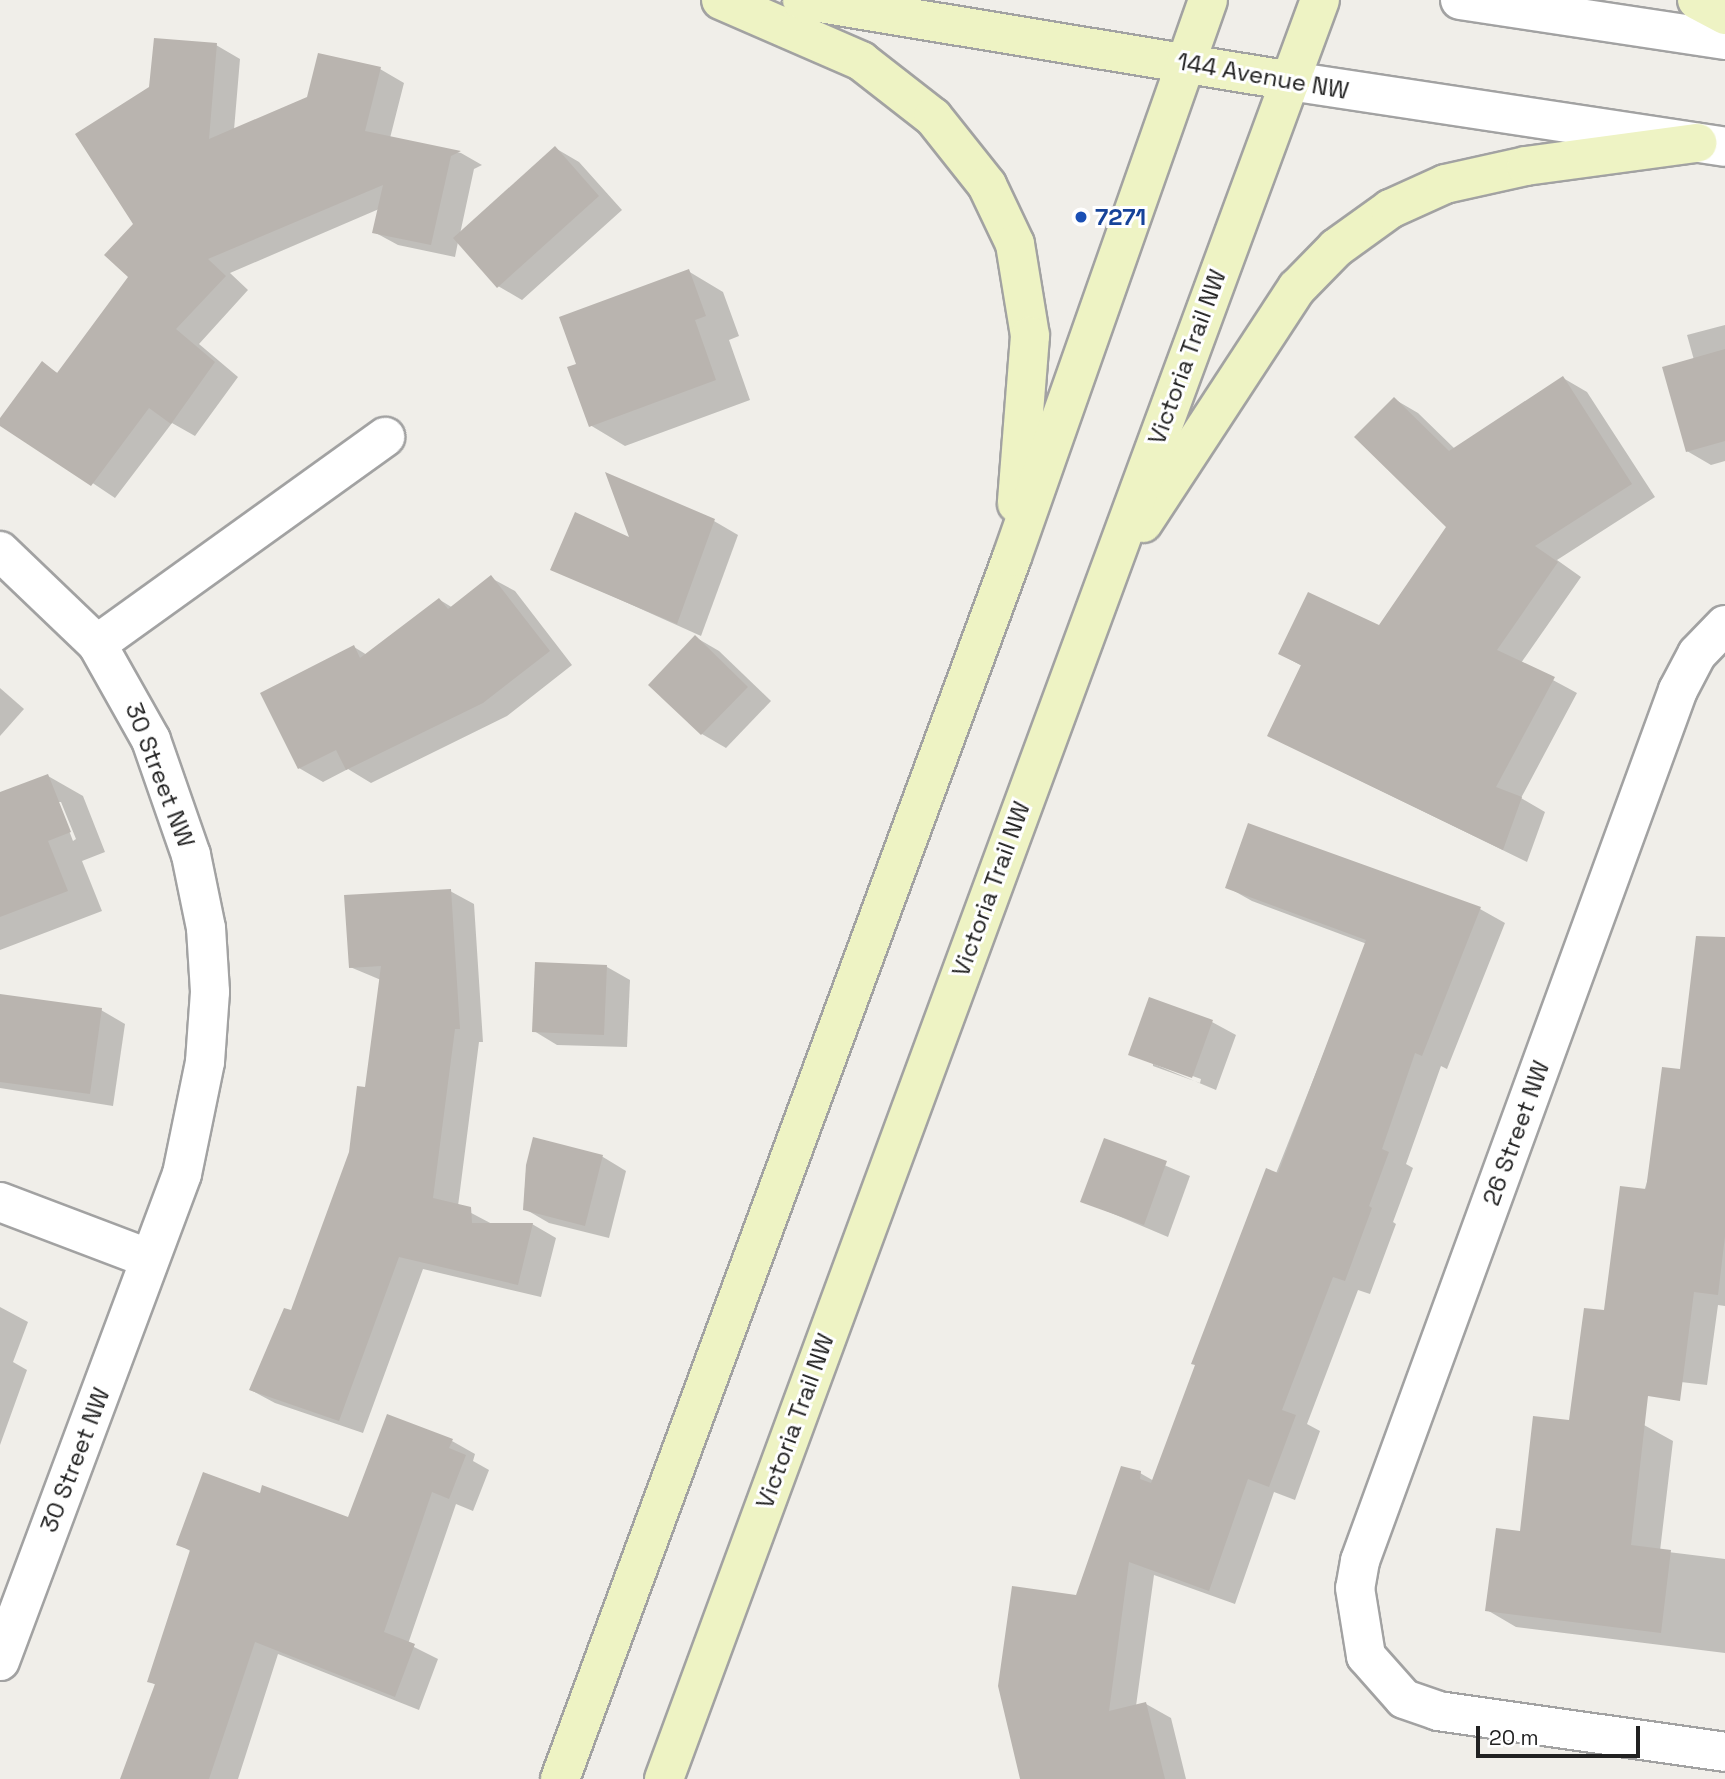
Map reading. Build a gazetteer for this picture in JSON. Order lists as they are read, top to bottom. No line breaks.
{"streets":{"main road":["144 Avenue NW","Victoria Trail NW"],"street":["30 Street NW","26 Street NW"]},"crossings":[["144 Avenue NW","Victoria Trail NW"]],"places":["7271"],"scale_bar":"20 m"}
